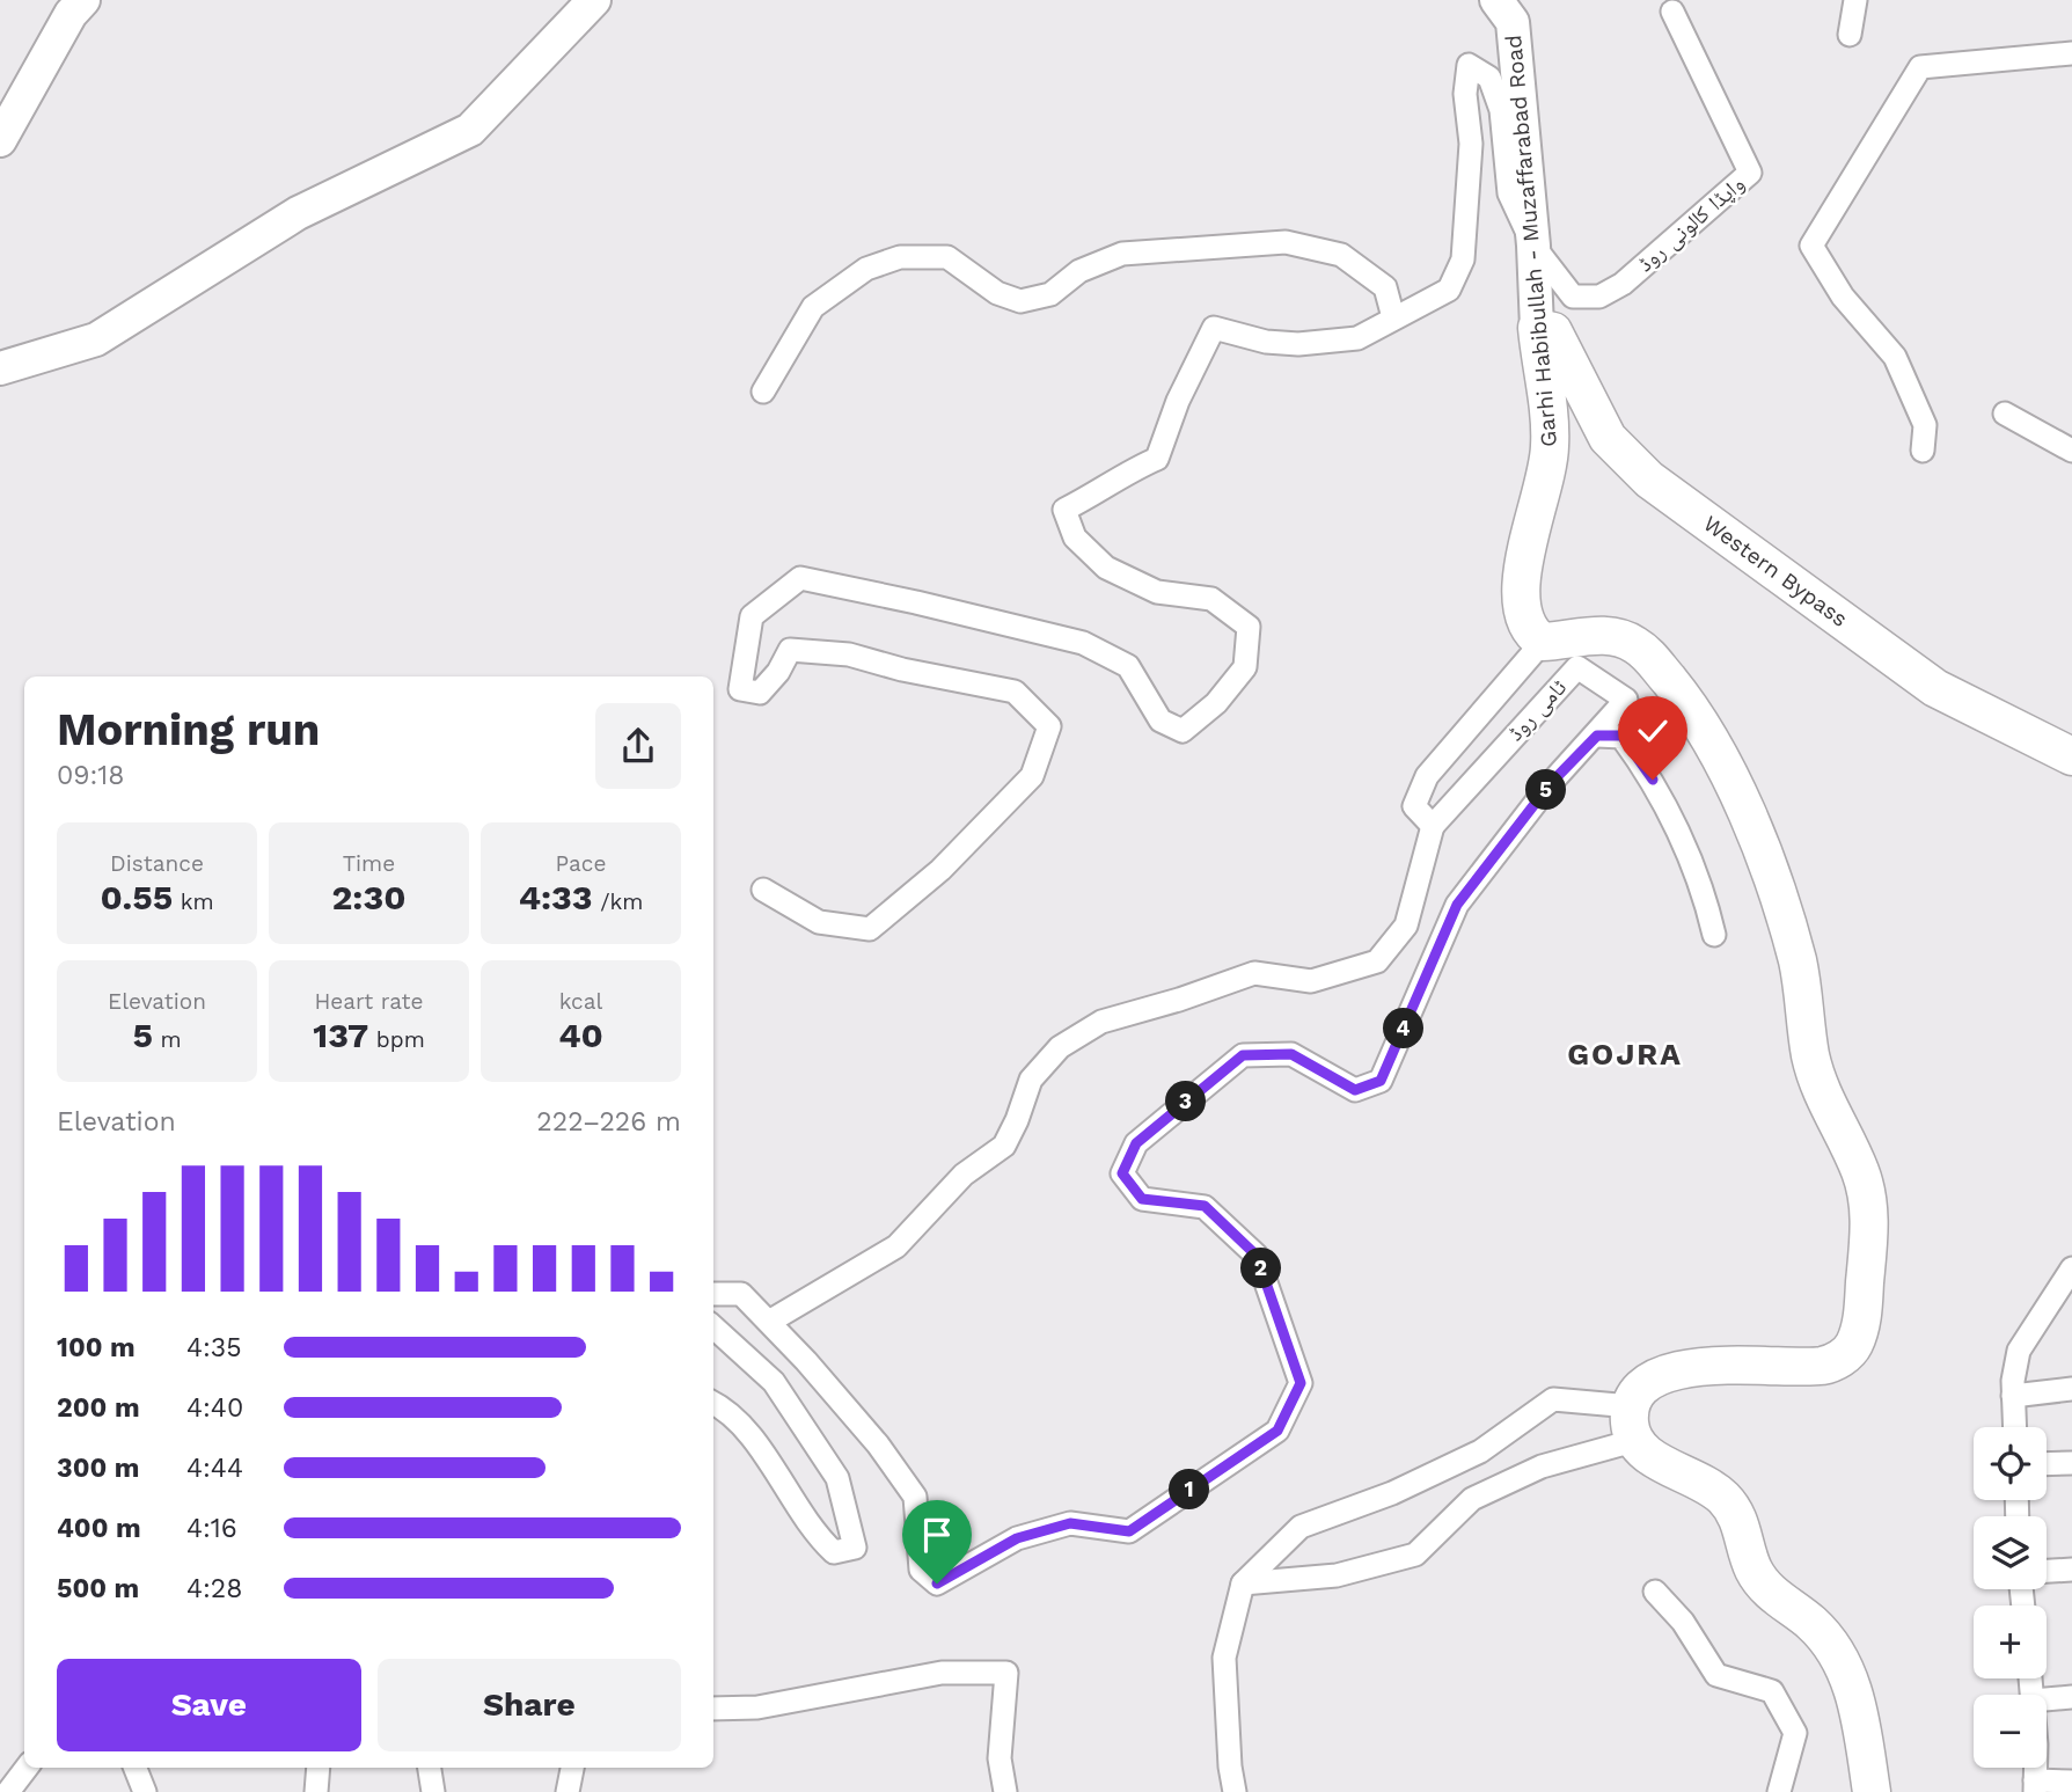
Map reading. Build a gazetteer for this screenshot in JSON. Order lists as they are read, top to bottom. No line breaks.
{"streets":{"highway":["Garhi Habibullah - Muzaffarabad Road","Western Bypass"],"street":["واپڈا کالونی روڈ","ٹامی روڈ"]},"crossings":[["واپڈا کالونی روڈ","Garhi Habibullah - Muzaffarabad Road"],["Garhi Habibullah - Muzaffarabad Road","Western Bypass"],["Garhi Habibullah - Muzaffarabad Road","ٹامی روڈ"]],"districts":["GOJRA"],"page":{"heading":["Morning run","09:18"],"pins":["5","4","3","2","1"],"stats":[["Distance","0.55 km"],["Time","2:30"],["Pace","4:33 /km"],["Elevation","5 m"],["Heart rate","137 bpm"],["kcal","40"]],"chart":["Elevation","222–226 m"],"list":[{"name":"100 m","note":"4:35"},{"name":"200 m","note":"4:40"},{"name":"300 m","note":"4:44"},{"name":"400 m","note":"4:16"},{"name":"500 m","note":"4:28"}],"map_buttons":["+","−"],"buttons":["Save","Share"]}}
